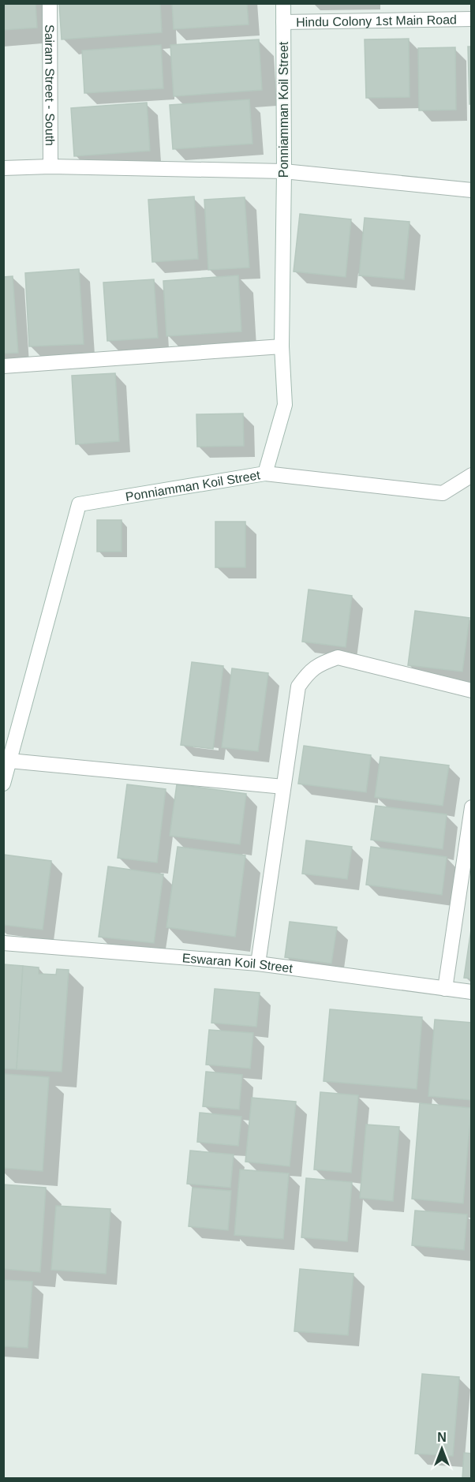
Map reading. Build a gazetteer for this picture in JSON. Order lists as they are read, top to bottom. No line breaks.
{"streets":{"street":["Hindu Colony 1st Main Road","Sairam Street - South","Ponniamman Koil Street","Eswaran Koil Street"]},"crossings":[["Hindu Colony 1st Main Road","Ponniamman Koil Street"]],"north":"top"}
